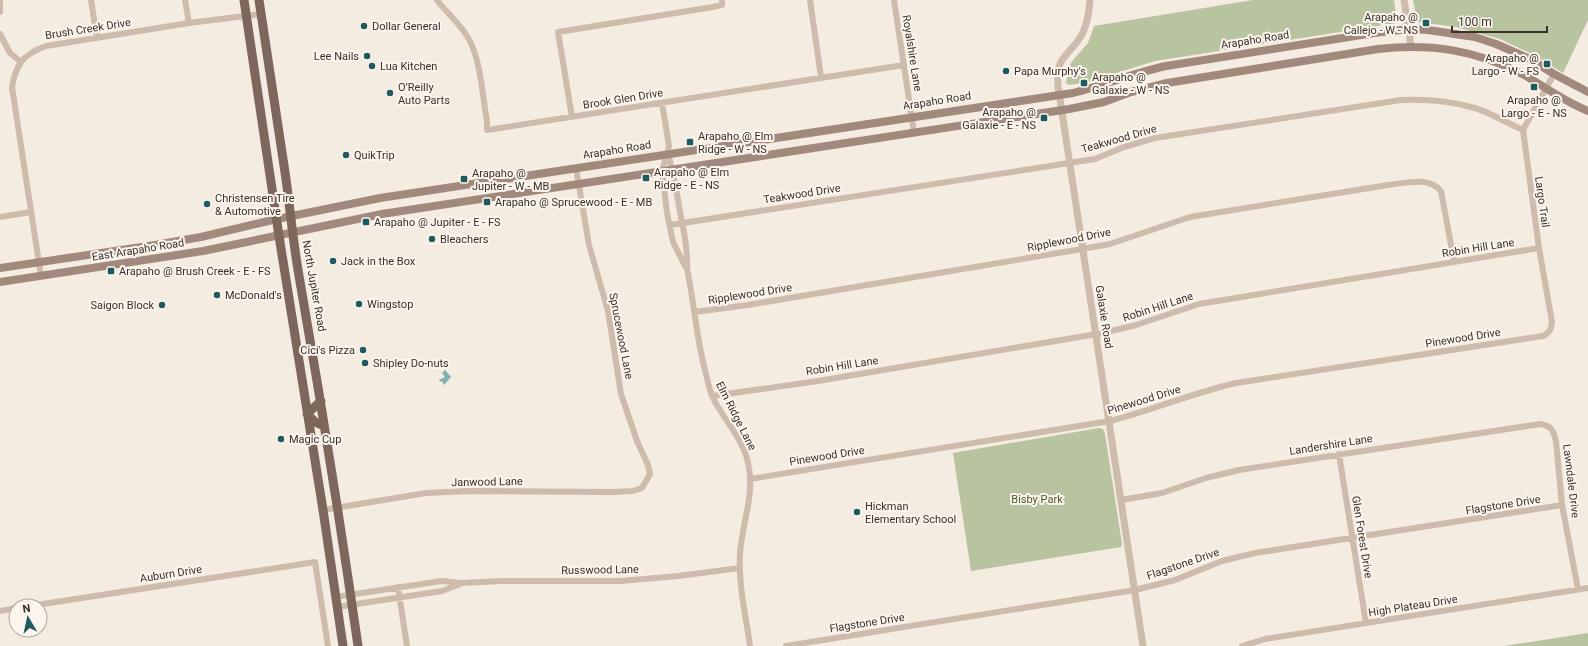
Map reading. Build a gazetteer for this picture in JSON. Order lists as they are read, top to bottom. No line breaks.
{"streets":{"main road":["Arapaho Road","East Arapaho Road","North Jupiter Road"],"street":["Brush Creek Drive","Royalshire Lane","Brook Glen Drive","Teakwood Drive","Largo Trail","Ripplewood Drive","Robin Hill Lane","Galaxie Road","Sprucewood Lane","Pinewood Drive","Elm Ridge Lane","Landershire Lane","Lawndale Drive","Janwood Lane","Flagstone Drive","Glen Forest Drive","Russwood Lane","Auburn Drive","High Plateau Drive"]},"crossings":[["Brush Creek Drive","North Jupiter Road"],["Arapaho Road","Royalshire Lane"],["Arapaho Road","East Arapaho Road"],["Arapaho Road","North Jupiter Road"],["Arapaho Road","Galaxie Road"],["Arapaho Road","Sprucewood Lane"],["Arapaho Road","Elm Ridge Lane"],["Royalshire Lane","Brook Glen Drive"],["Brook Glen Drive","Elm Ridge Lane"],["Teakwood Drive","Largo Trail"],["Teakwood Drive","Galaxie Road"],["Teakwood Drive","Elm Ridge Lane"],["Largo Trail","Robin Hill Lane"],["Largo Trail","Pinewood Drive"],["Ripplewood Drive","Robin Hill Lane"],["Ripplewood Drive","Galaxie Road"],["Ripplewood Drive","Elm Ridge Lane"],["Robin Hill Lane","Galaxie Road"],["Robin Hill Lane","Elm Ridge Lane"],["North Jupiter Road","Janwood Lane"],["North Jupiter Road","Russwood Lane"],["Galaxie Road","Pinewood Drive"],["Galaxie Road","Landershire Lane"],["Galaxie Road","Flagstone Drive"],["Sprucewood Lane","Janwood Lane"],["Pinewood Drive","Elm Ridge Lane"],["Elm Ridge Lane","Russwood Lane"],["Landershire Lane","Lawndale Drive"],["Landershire Lane","Glen Forest Drive"],["Lawndale Drive","Flagstone Drive"],["Lawndale Drive","High Plateau Drive"],["Flagstone Drive","Glen Forest Drive"],["Glen Forest Drive","High Plateau Drive"]],"parks":["Bisby Park"],"places":{"transit":["Arapaho @ Callejo - W - NS","Arapaho @ Largo - W - FS","Arapaho @ Galaxie - W - NS","Arapaho @ Largo - E - NS","Arapaho @ Galaxie - E - NS","Arapaho @ Elm Ridge - W - NS","Arapaho @ Elm Ridge - E - NS","Arapaho @ Jupiter - W - MB","Arapaho @ Sprucewood - E - MB","Arapaho @ Jupiter - E - FS","Arapaho @ Brush Creek - E - FS"],"other":["Dollar General","Lee Nails","Lua Kitchen","Papa Murphy's","O’Reilly Auto Parts","QuikTrip","Christensen Tire & Automotive","Bleachers","Jack in the Box","McDonald's","Wingstop","Saigon Block","Cici's Pizza","Shipley Do-nuts","Magic Cup","Hickman Elementary School"]},"scale_bar":"100 m","north":"top"}
